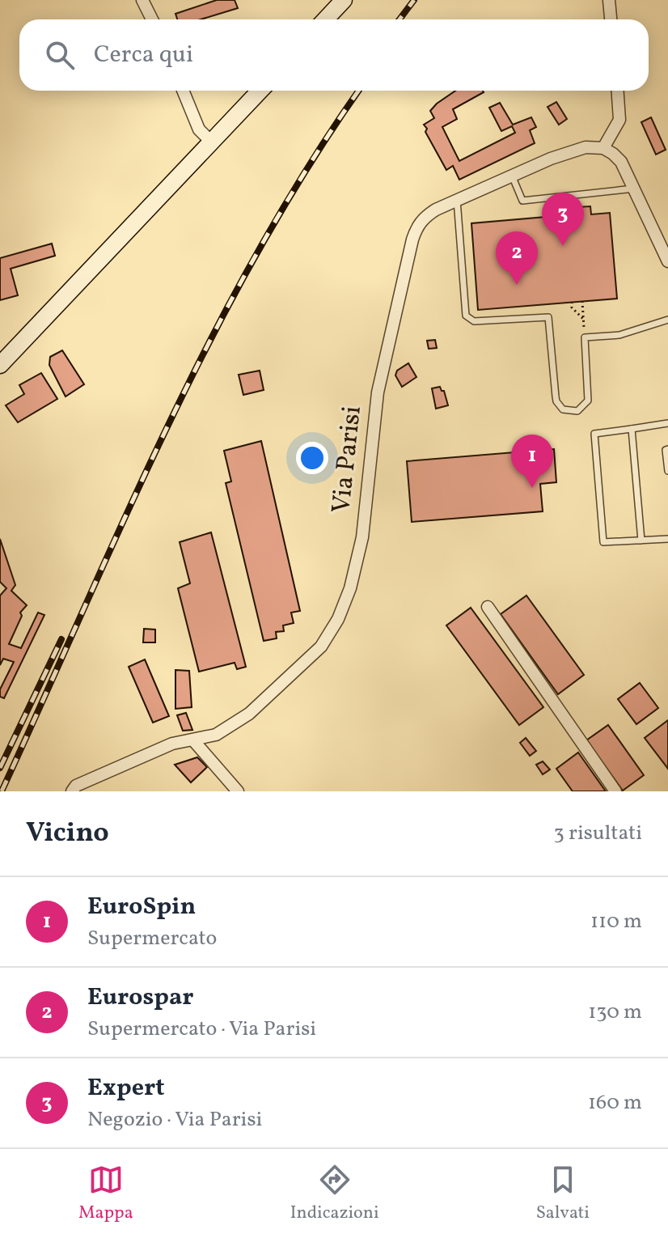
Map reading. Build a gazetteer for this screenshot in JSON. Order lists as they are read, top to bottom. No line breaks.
{"streets":{"street":["Via Parisi"]},"page":{"search":"Cerca qui","pins":["3","2","1"],"heading":["Vicino","3 risultati"],"list":[{"mark":"1","name":"EuroSpin","note":"Supermercato","value":"110 m"},{"mark":"2","name":"Eurospar","note":"Supermercato · Via Parisi","value":"130 m"},{"mark":"3","name":"Expert","note":"Negozio · Via Parisi","value":"160 m"}],"nav":["Mappa","Indicazioni","Salvati"]}}
